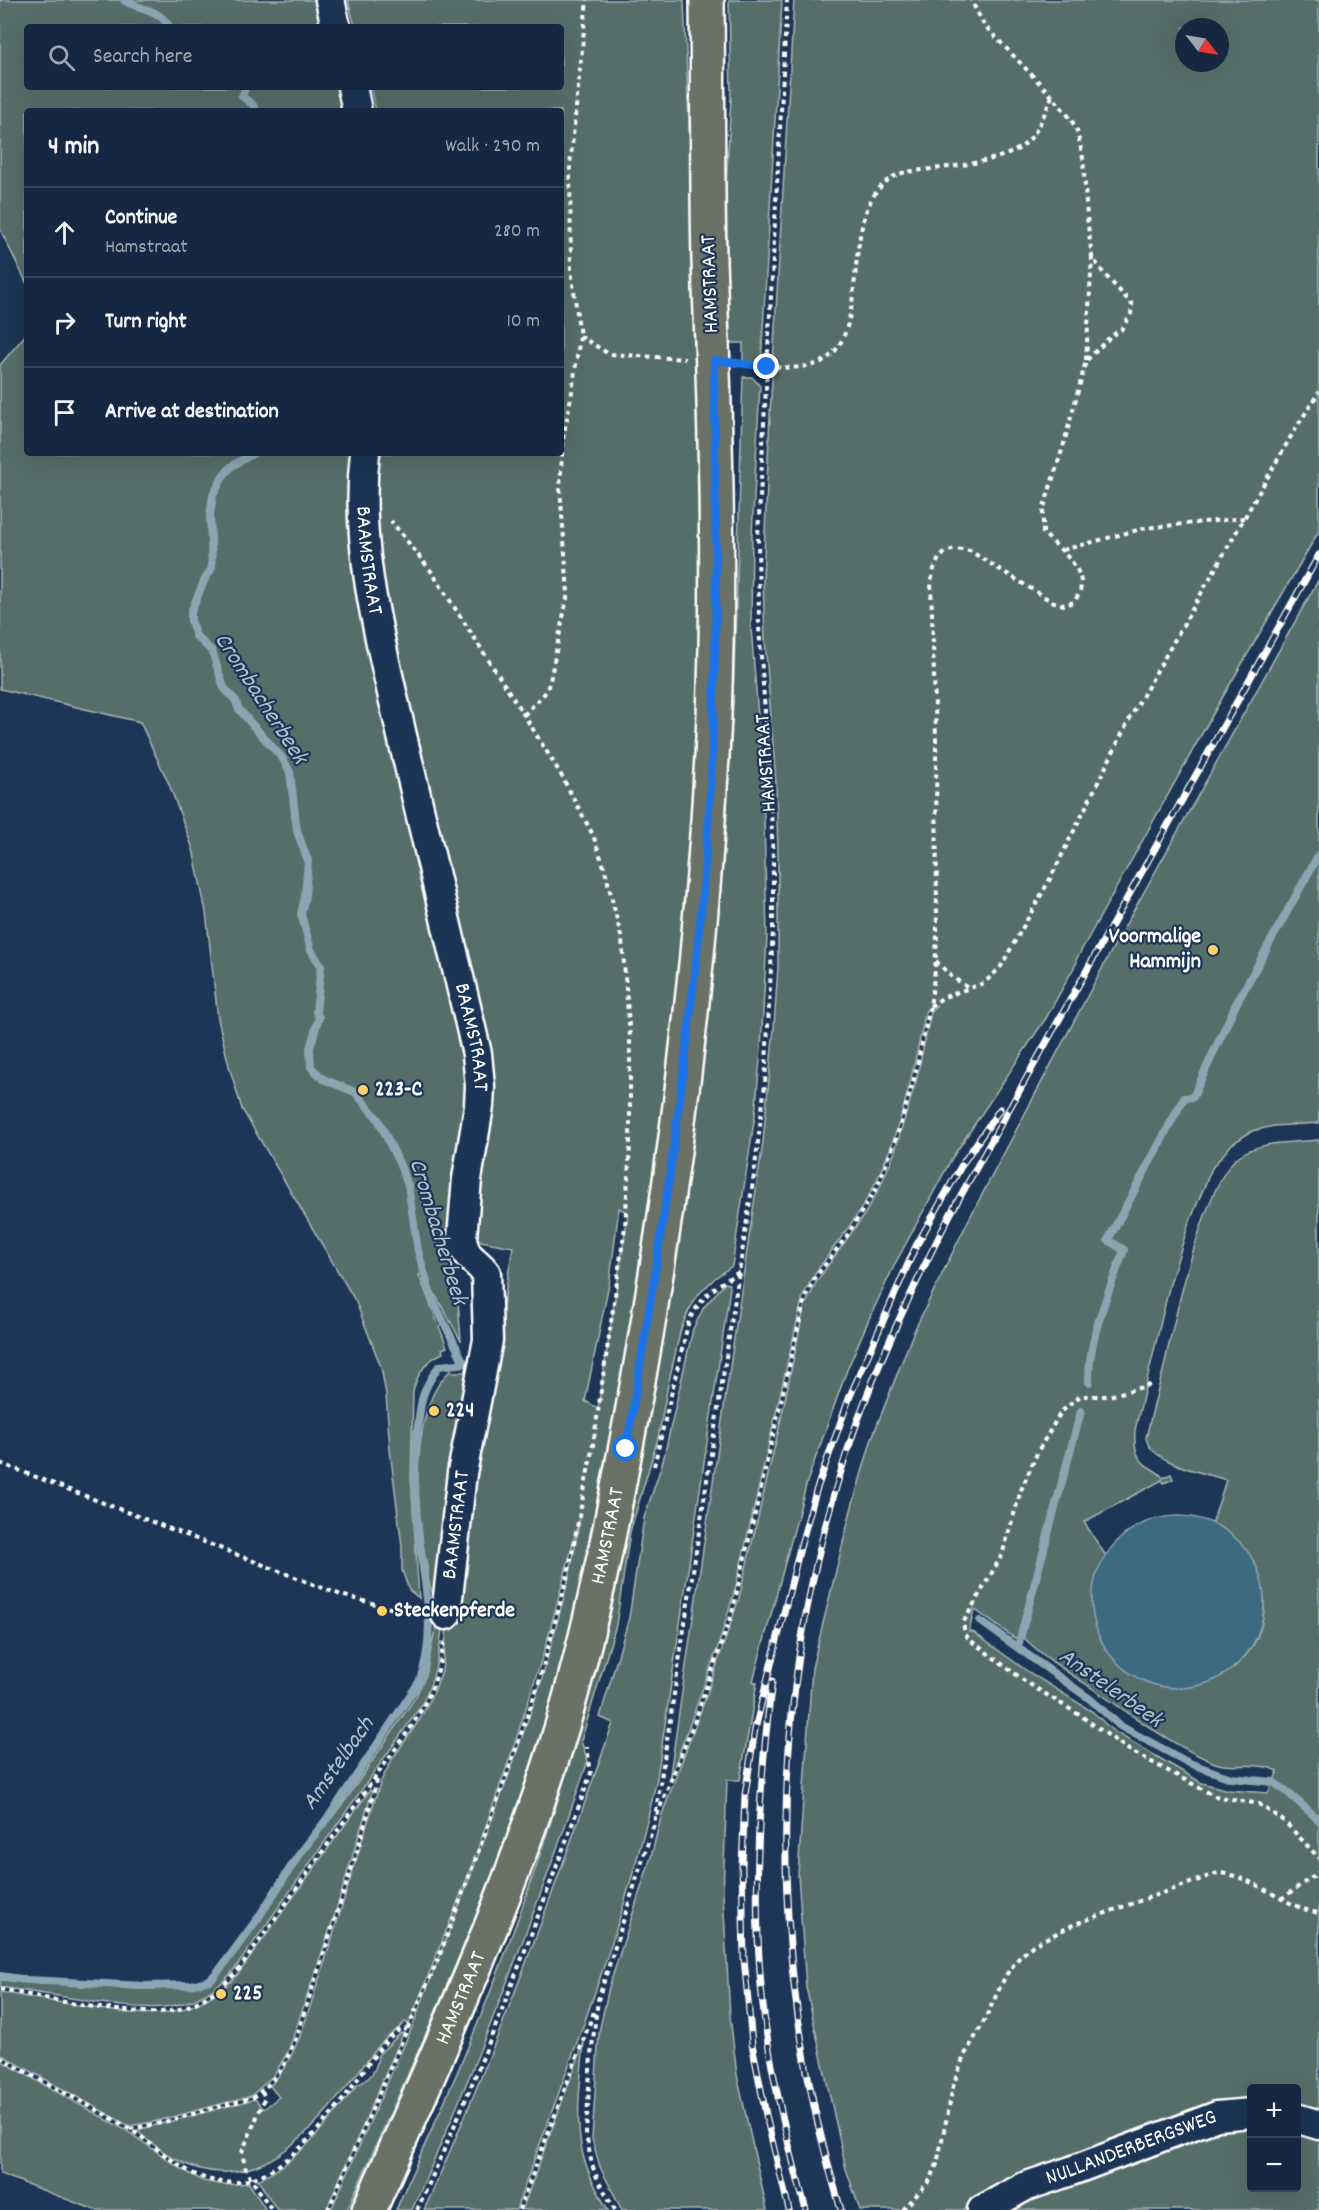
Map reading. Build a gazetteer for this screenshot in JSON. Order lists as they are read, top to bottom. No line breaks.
{"streets":{"main road":["HAMSTRAAT"],"street":["BAAMSTRAAT","NULLANDERBERGSWEG"]},"water":["Crombacherbeek","Anstelerbeek","Amstelbach"],"places":["Voormalige Hammijn","223-C","224","Steckenpferde","225"],"north":"bottom right","page":{"search":"Search here","heading":["4 min","Walk · 290 m"],"list":[["Continue","Hamstraat","280 m"],["Turn right","10 m"],"Arrive at destination"],"map_buttons":["+","−"]}}
